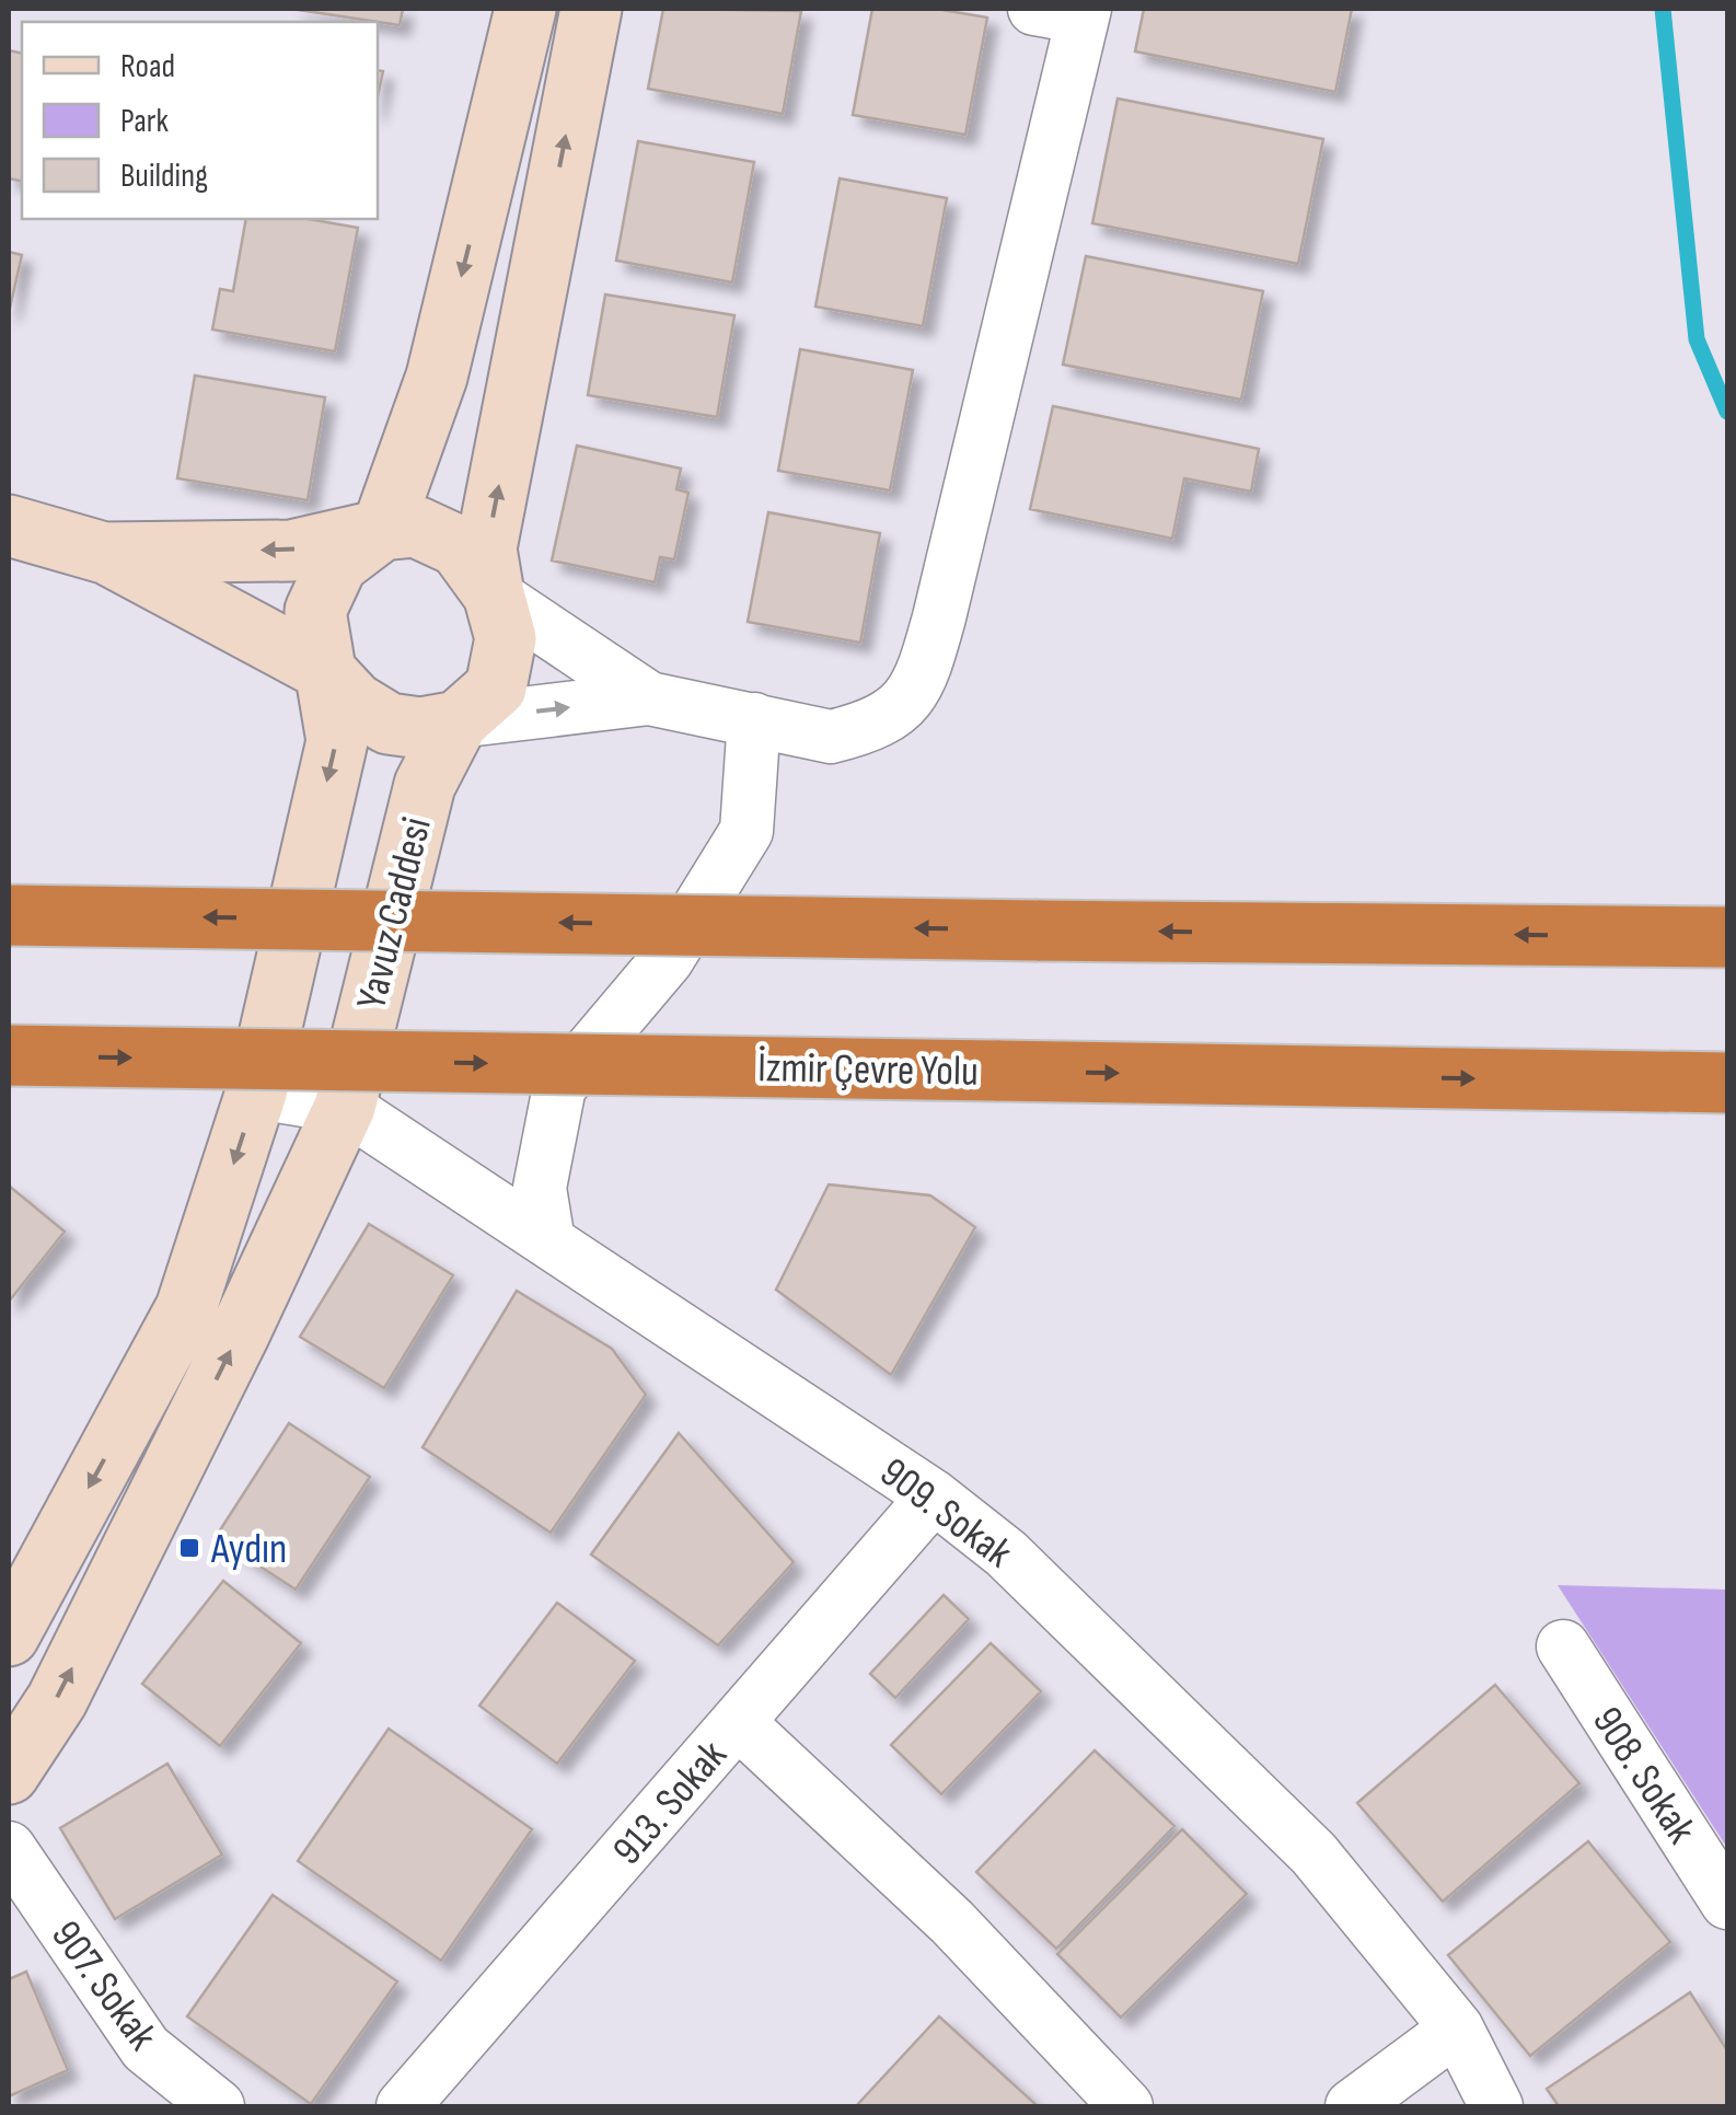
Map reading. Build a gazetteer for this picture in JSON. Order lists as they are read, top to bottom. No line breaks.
{"streets":{"highway":["İzmir Çevre Yolu"],"main road":["Yavuz Caddesi"],"street":["909. Sokak","908. Sokak","913. Sokak","907. Sokak"]},"crossings":[["Yavuz Caddesi","909. Sokak"],["909. Sokak","913. Sokak"]],"places":{"transit":["Aydın"]},"legend":["Road","Park","Building"]}
